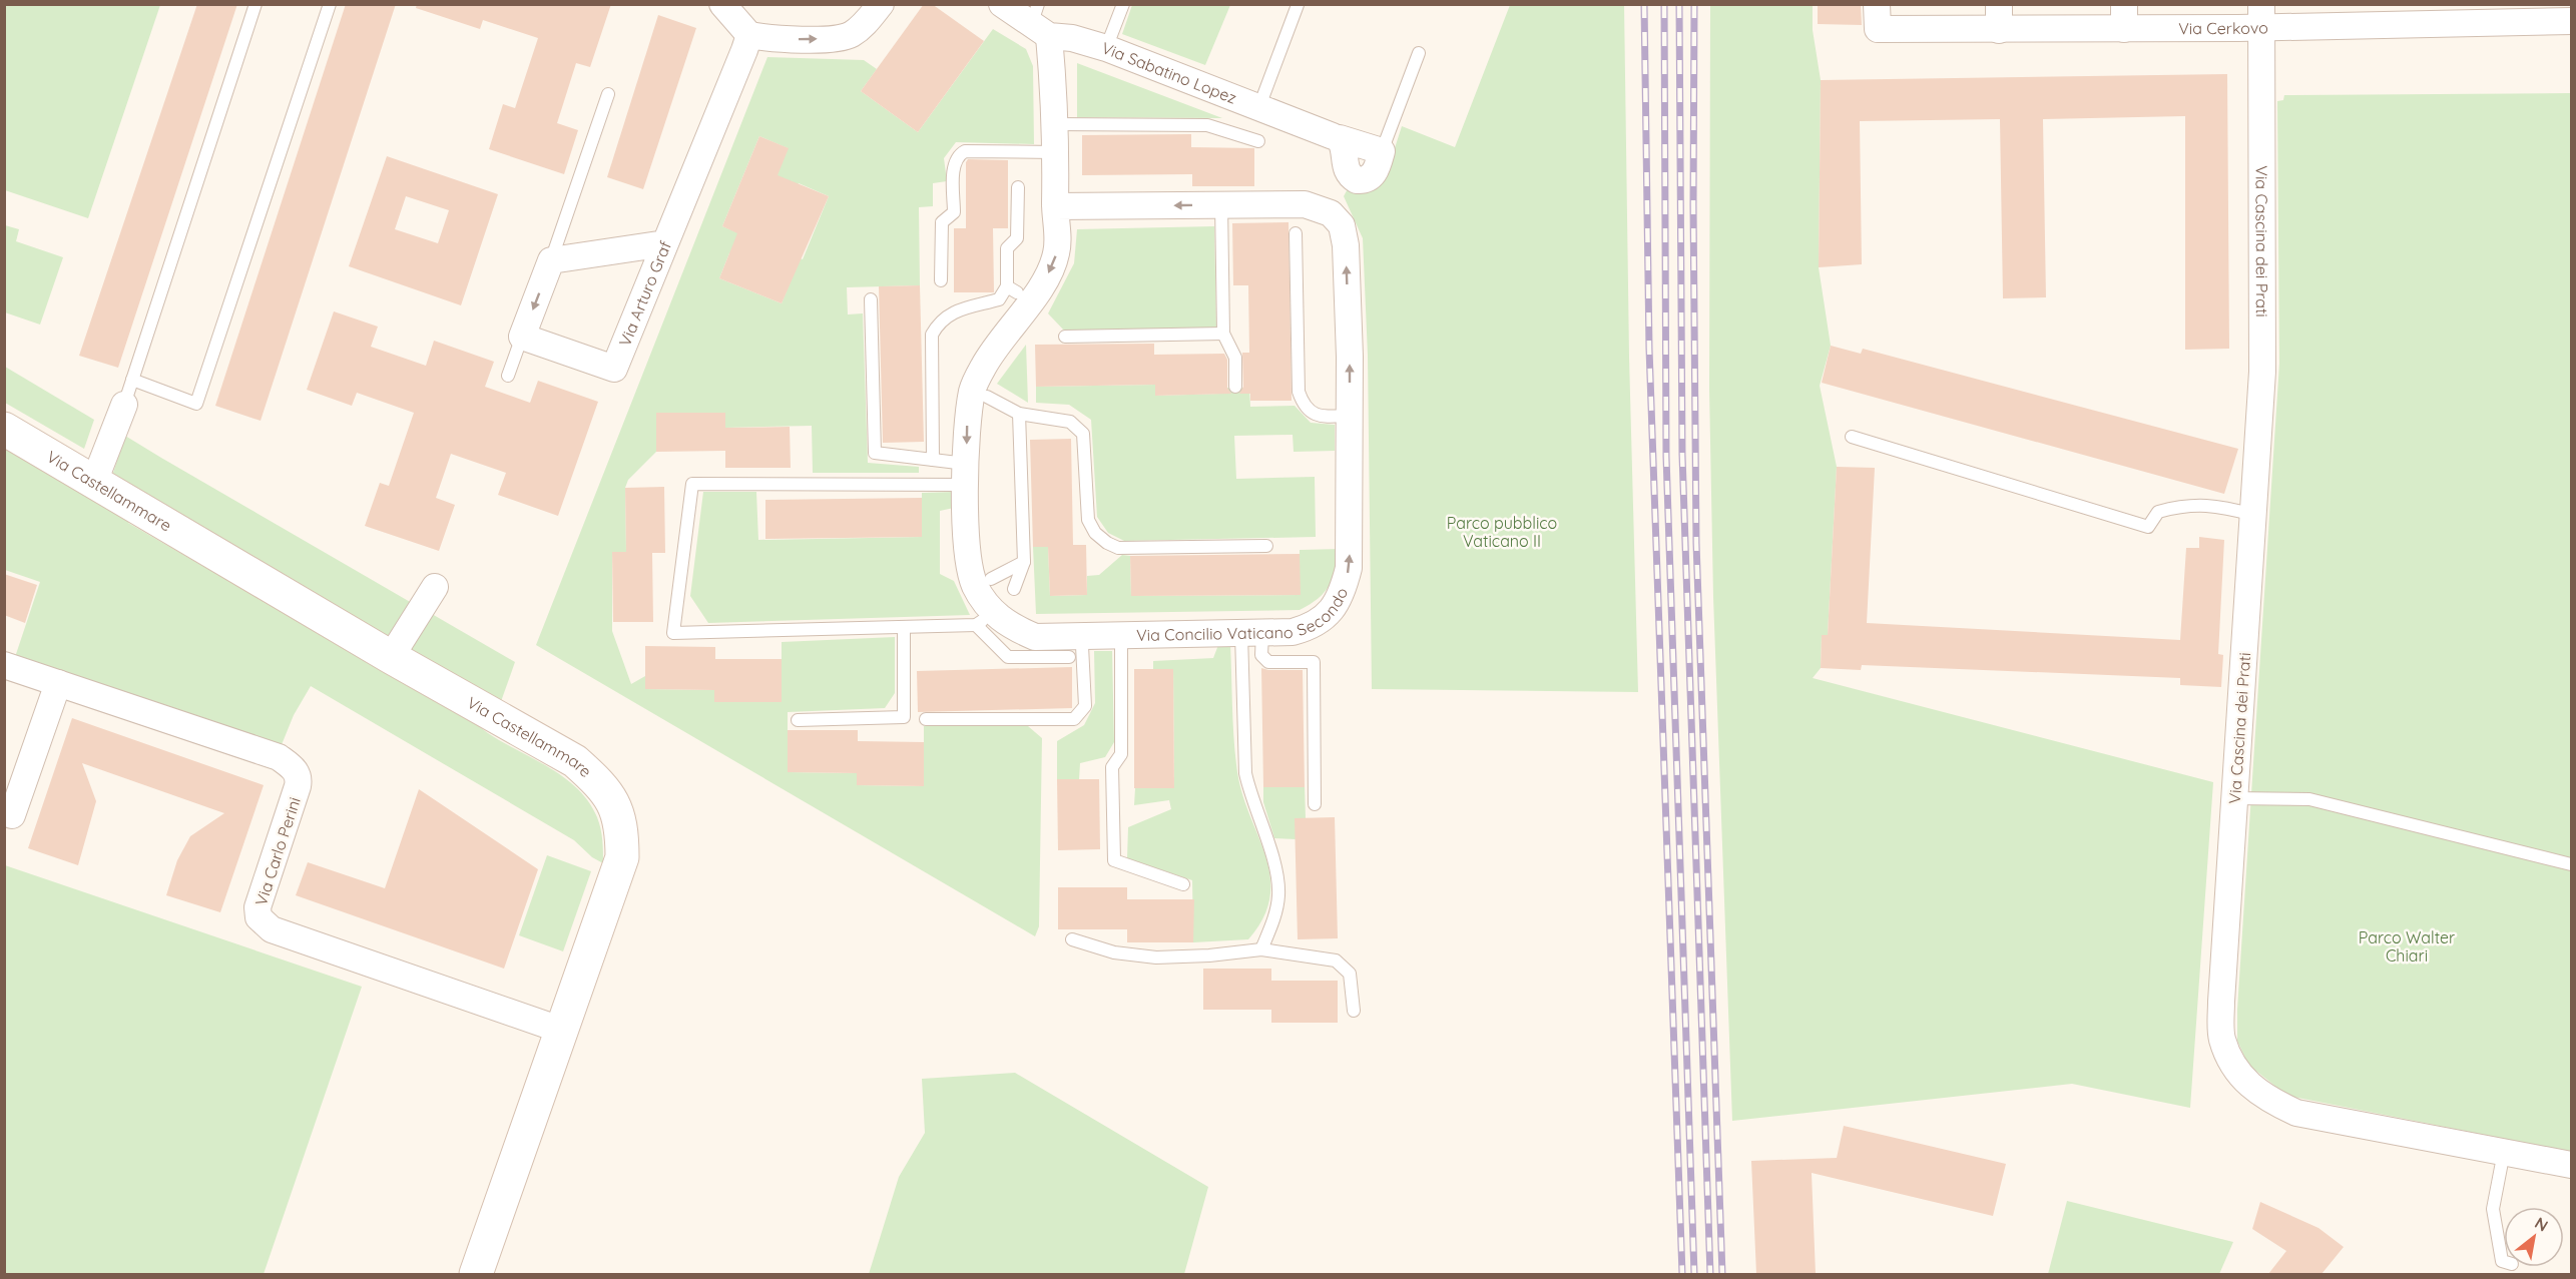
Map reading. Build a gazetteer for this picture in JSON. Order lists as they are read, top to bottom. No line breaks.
{"streets":{"street":["Via Cerkovo","Via Sabatino Lopez","Via Cascina dei Prati","Via Arturo Graf","Via Castellammare","Via Concilio Vaticano Secondo","Via Carlo Perini"]},"crossings":[["Via Cerkovo","Via Cascina dei Prati"],["Via Sabatino Lopez","Via Concilio Vaticano Secondo"],["Via Castellammare","Via Carlo Perini"]],"parks":["Parco pubblico Vaticano II","Parco Walter Chiari"],"north":"top right"}
